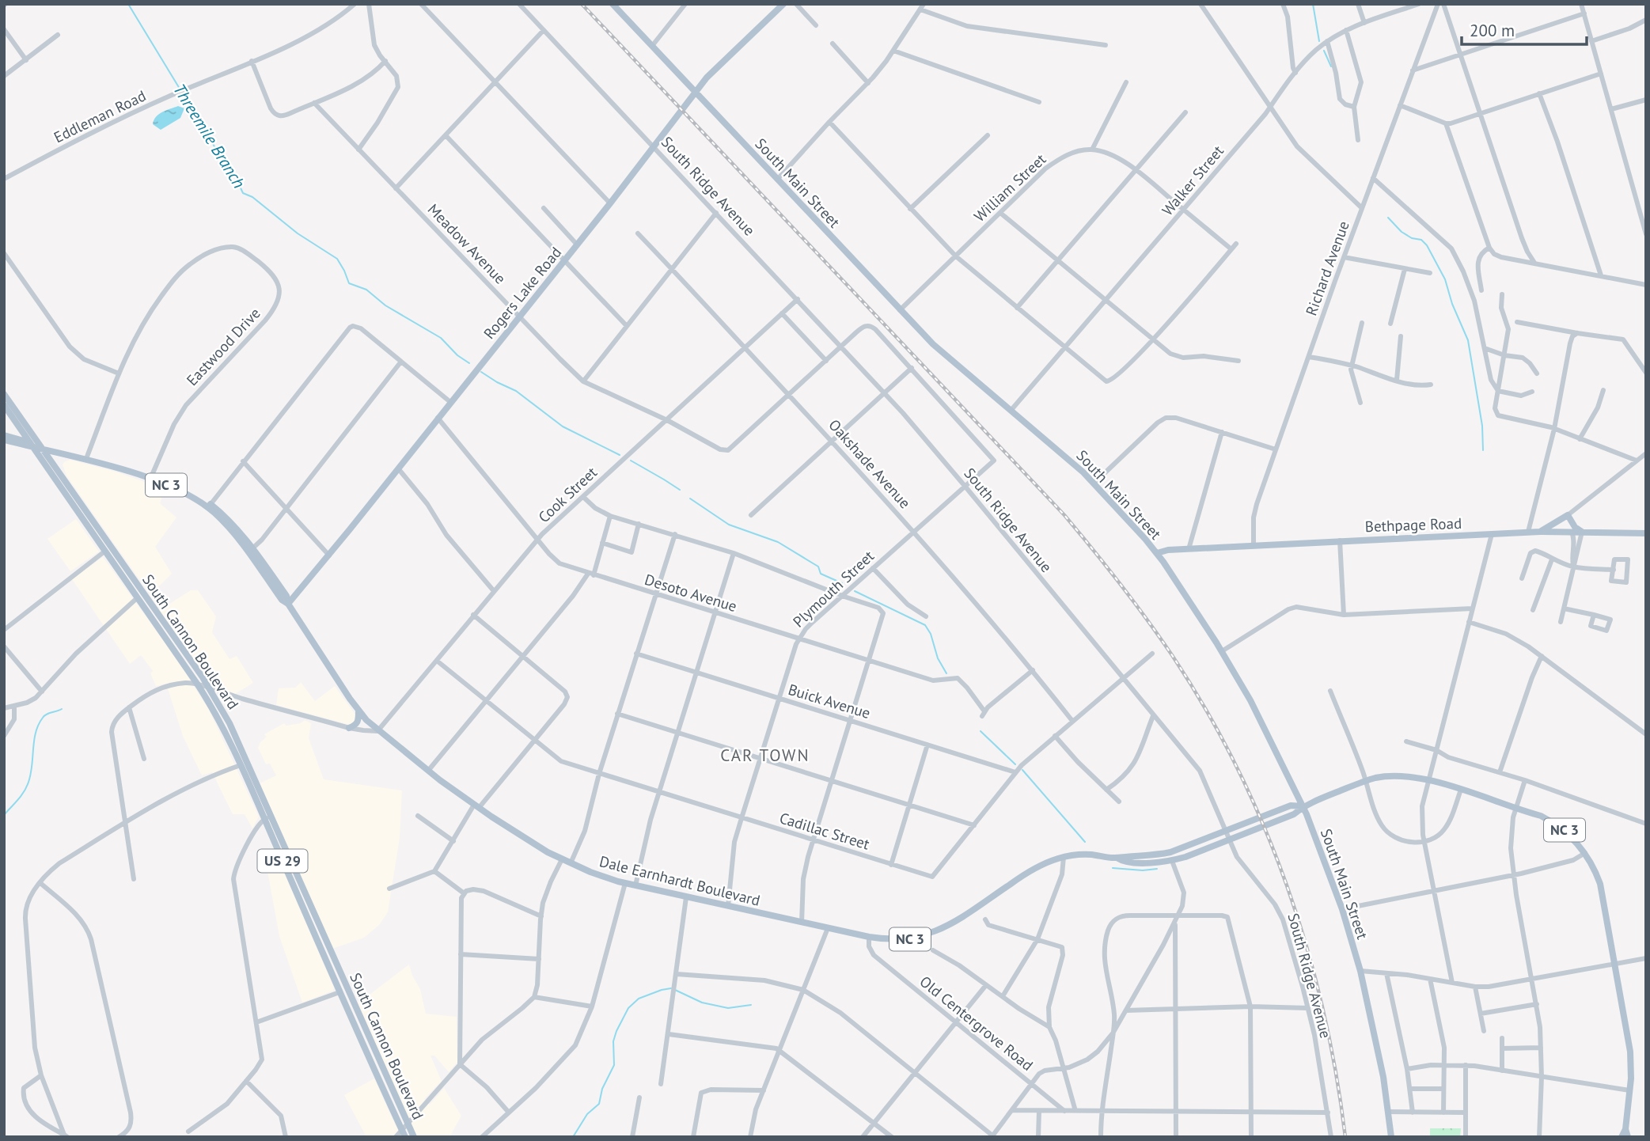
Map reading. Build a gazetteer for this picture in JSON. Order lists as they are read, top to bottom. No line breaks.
{"streets":{"main road":["South Main Street","Rogers Lake Road","NC 3","Bethpage Road","South Cannon Boulevard","US 29","Dale Earnhardt Boulevard"],"street":["Eddleman Road","Walker Street","South Ridge Avenue","William Street","Meadow Avenue","Richard Avenue","Eastwood Drive","Oakshade Avenue","Cook Street","Plymouth Street","Desoto Avenue","Buick Avenue","Cadillac Street","Old Centergrove Road"]},"crossings":[["Walker Street","South Main Street"],["South Main Street","William Street"],["South Main Street","Rogers Lake Road"],["South Main Street","Bethpage Road"],["South Main Street","Dale Earnhardt Boulevard"],["South Ridge Avenue","Rogers Lake Road"],["South Ridge Avenue","Cook Street"],["South Ridge Avenue","Plymouth Street"],["South Ridge Avenue","Cadillac Street"],["South Ridge Avenue","Dale Earnhardt Boulevard"],["Meadow Avenue","Rogers Lake Road"],["Meadow Avenue","Oakshade Avenue"],["Meadow Avenue","Cook Street"],["Richard Avenue","Bethpage Road"],["Rogers Lake Road","Desoto Avenue"],["Rogers Lake Road","Dale Earnhardt Boulevard"],["Eastwood Drive","Dale Earnhardt Boulevard"],["Oakshade Avenue","Cook Street"],["Oakshade Avenue","Plymouth Street"],["Oakshade Avenue","Desoto Avenue"],["Oakshade Avenue","Cadillac Street"],["Cook Street","Desoto Avenue"],["Cook Street","Cadillac Street"],["Cook Street","Dale Earnhardt Boulevard"],["Plymouth Street","Desoto Avenue"],["Plymouth Street","Buick Avenue"],["Plymouth Street","Cadillac Street"],["Plymouth Street","Dale Earnhardt Boulevard"],["South Cannon Boulevard","US 29"],["South Cannon Boulevard","Dale Earnhardt Boulevard"],["Buick Avenue","Cadillac Street"],["Dale Earnhardt Boulevard","Old Centergrove Road"]],"districts":["CAR TOWN"],"water":["Threemile Branch"],"scale_bar":"200 m"}
